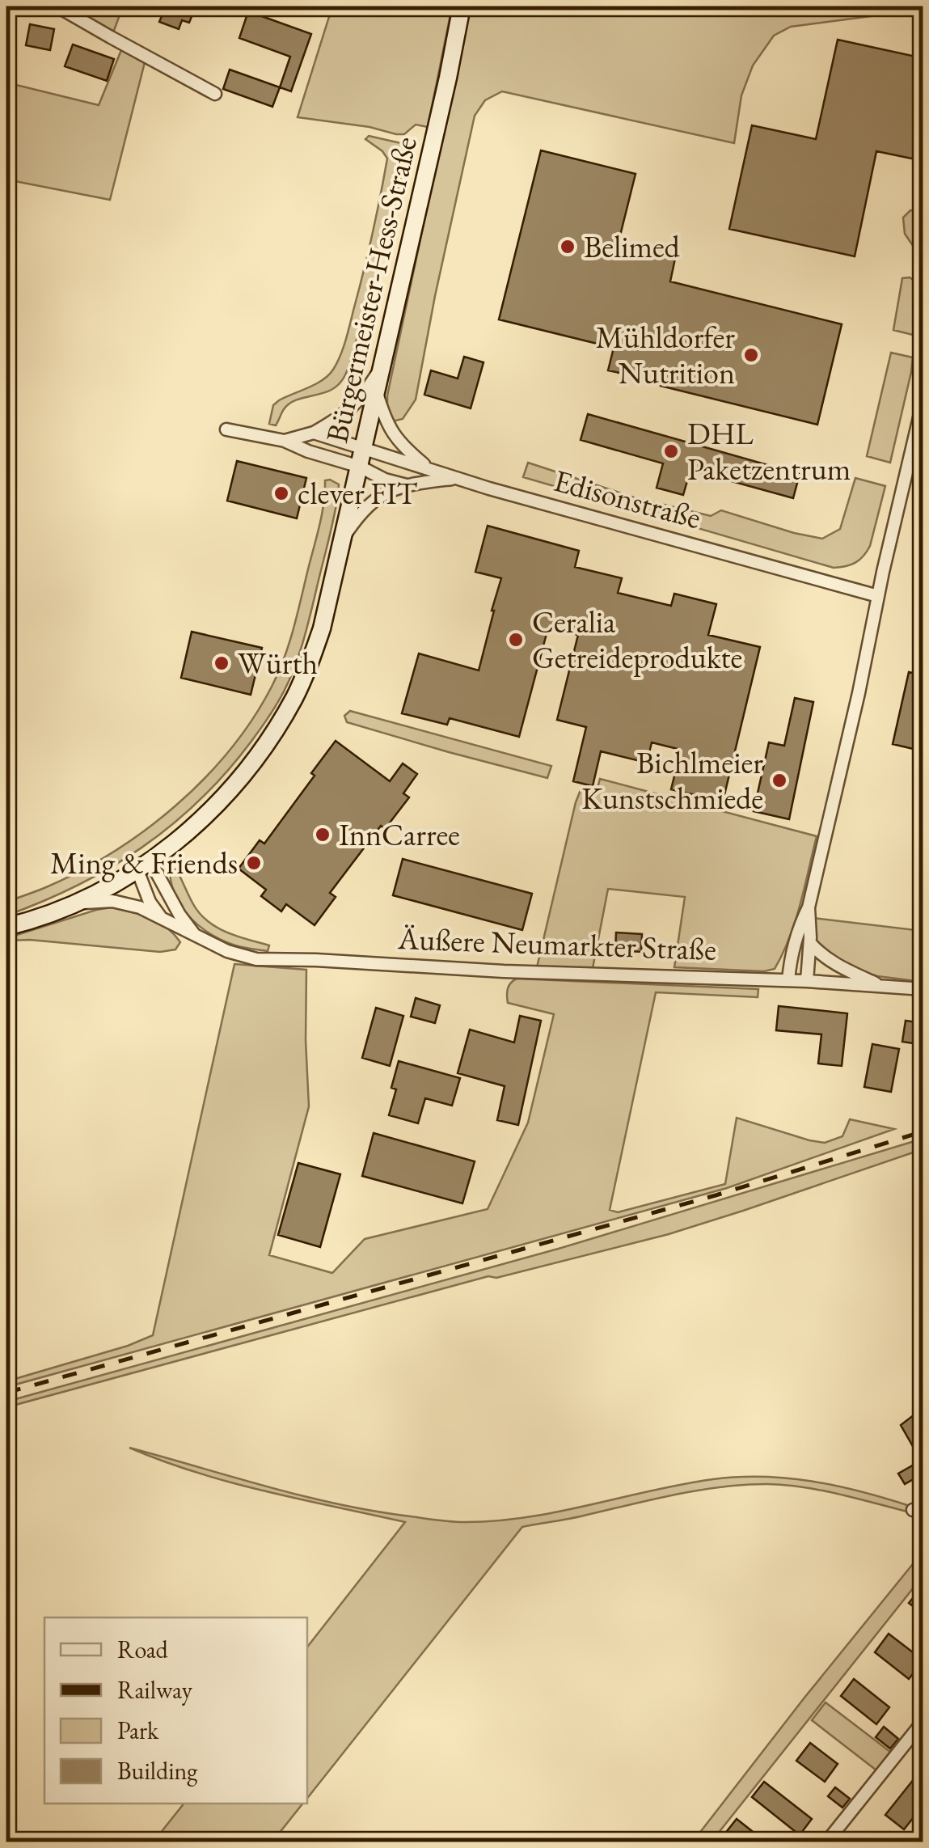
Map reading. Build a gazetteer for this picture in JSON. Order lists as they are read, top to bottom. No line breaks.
{"streets":{"main road":["Bürgermeister-Hess-Straße","Äußere Neumarkter Straße"],"street":["Edisonstraße"]},"crossings":[["Bürgermeister-Hess-Straße","Edisonstraße"],["Bürgermeister-Hess-Straße","Äußere Neumarkter Straße"]],"places":["Belimed","Mühldorfer Nutrition","DHL Paketzentrum","clever FIT","Ceralia Getreideprodukte","Würth","Bichlmeier Kunstschmiede","InnCarree","Ming & Friends"],"legend":["Road","Railway","Park","Building"]}
